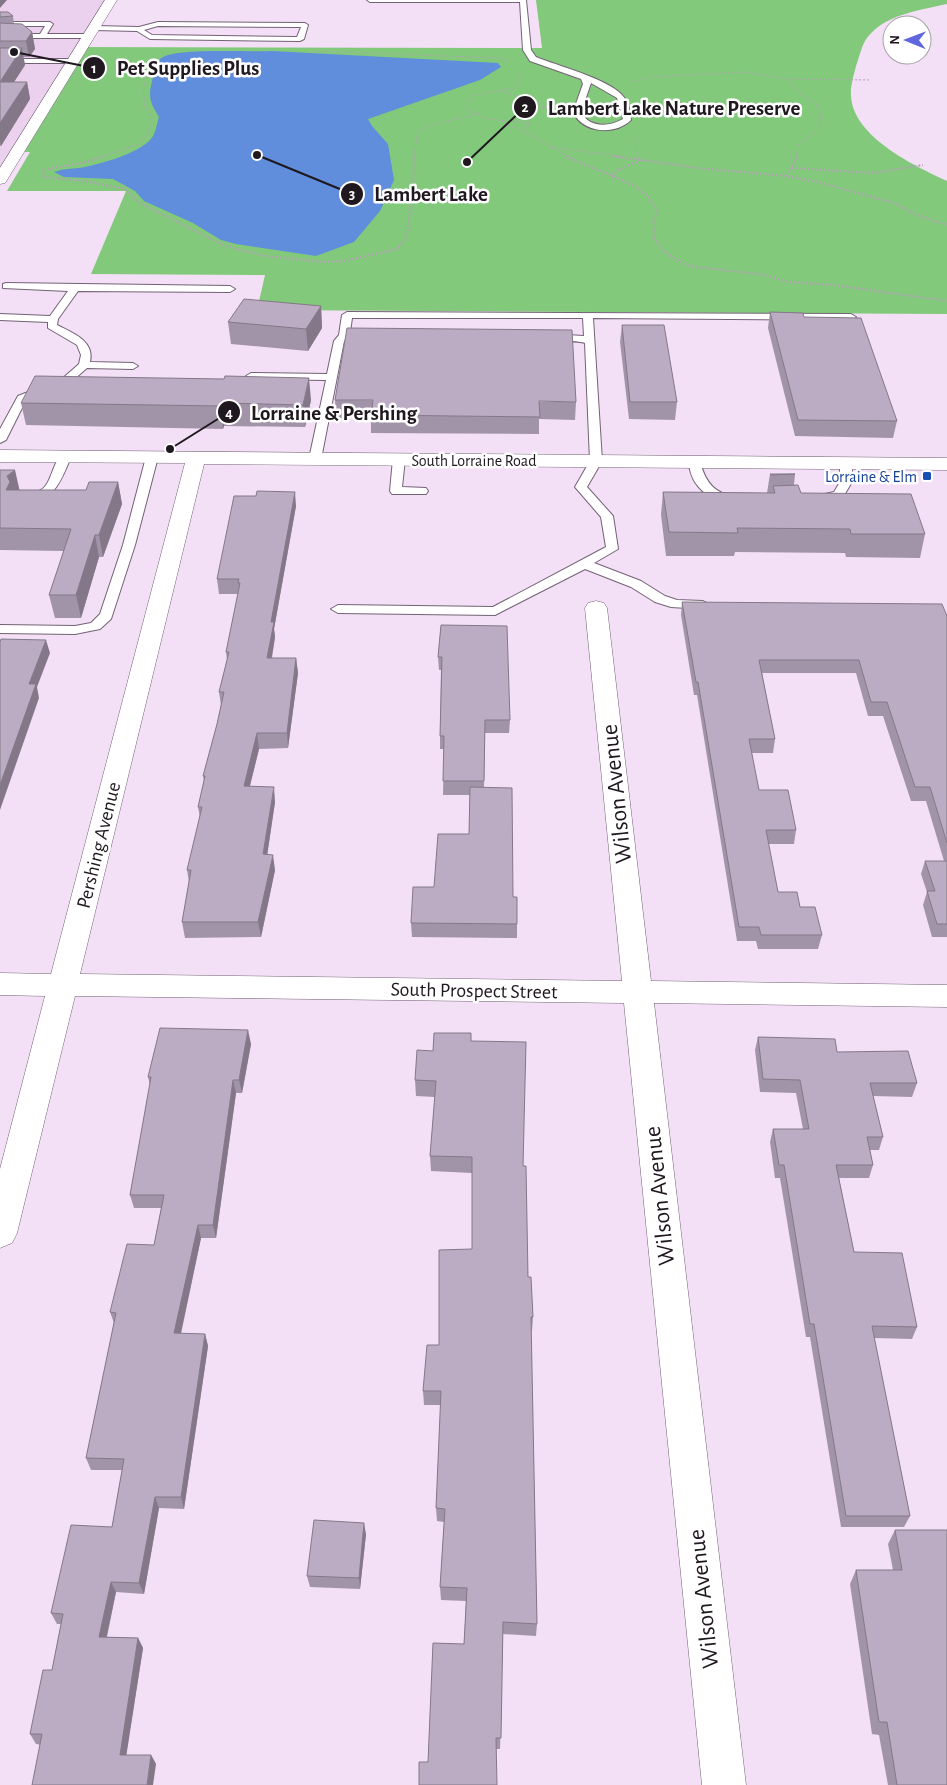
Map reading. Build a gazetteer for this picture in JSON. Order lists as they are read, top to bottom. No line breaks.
{"streets":{"street":["South Lorraine Road","Wilson Avenue","Pershing Avenue","South Prospect Street"]},"crossings":[["South Lorraine Road","Pershing Avenue"],["Wilson Avenue","South Prospect Street"],["Pershing Avenue","South Prospect Street"]],"places":{"other":["Pet Supplies Plus","Lambert Lake","Lambert Lake Nature Preserve","Lorraine & Pershing"],"transit":["Lorraine & Elm"]},"north":"left"}
